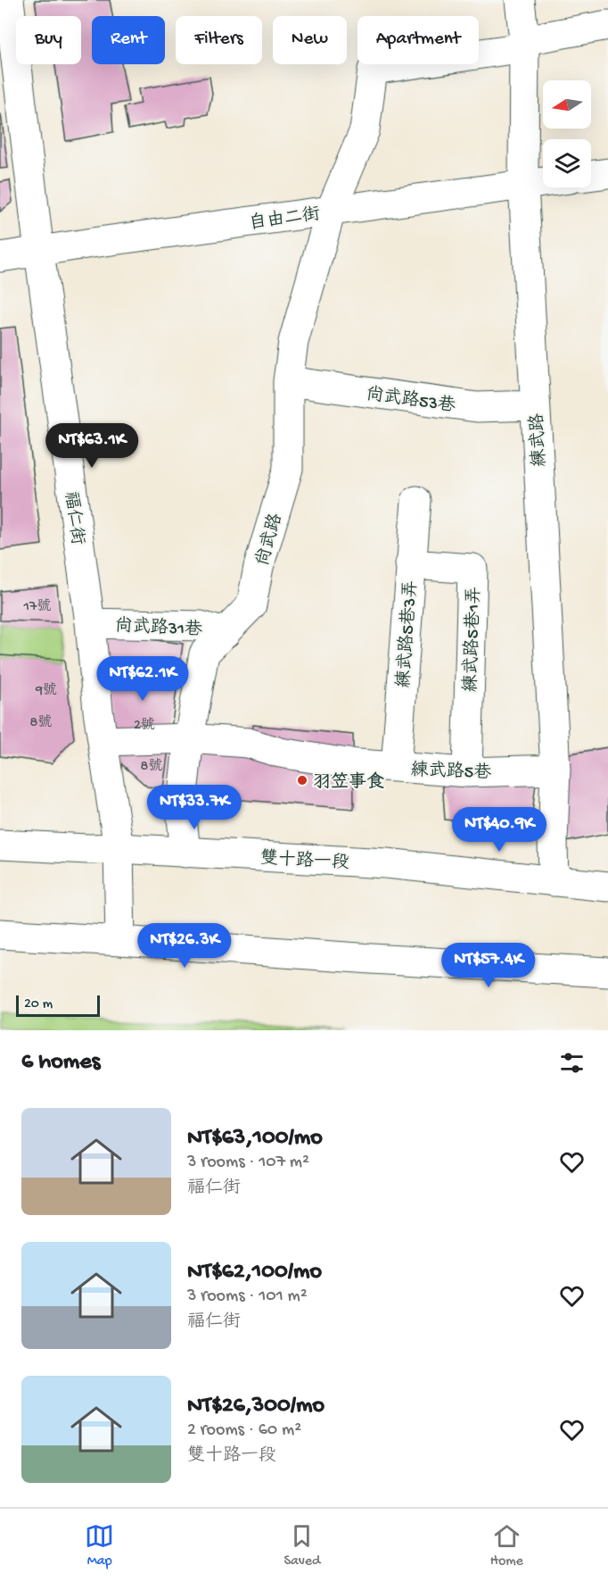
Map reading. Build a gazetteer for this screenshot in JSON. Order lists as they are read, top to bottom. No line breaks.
{"streets":{"main road":["自由二街","尚武路53巷","練武路","福仁街","尚武路","尚武路31巷","練武路5巷3弄","練武路5巷1弄","練武路5巷","雙十路一段"]},"crossings":[["自由二街","練武路"],["自由二街","福仁街"],["自由二街","尚武路"],["尚武路53巷","練武路"],["尚武路53巷","尚武路"],["練武路","練武路5巷"],["練武路","雙十路一段"],["福仁街","尚武路31巷"],["福仁街","練武路5巷"],["福仁街","雙十路一段"],["尚武路","尚武路31巷"],["尚武路","練武路5巷"],["尚武路","雙十路一段"],["練武路5巷3弄","練武路5巷1弄"],["練武路5巷3弄","練武路5巷"],["練武路5巷1弄","練武路5巷"]],"places":["羽笠事食"],"house_numbers":["17號","9號","8號","2號","8號"],"scale_bar":"20 m","north":"left","page":{"chip":["Buy","Rent","Filters","New","Apartment"],"price":["NT$63.1K","NT$62.1K","NT$33.7K","NT$40.9K","NT$26.3K","NT$57.4K"],"scale":"20 m","heading":"6 homes","list":[{"name":"NT$63,100/mo","note":"3 rooms · 107 m² · 福仁街"},{"name":"NT$62,100/mo","note":"3 rooms · 101 m² · 福仁街"},{"name":"NT$26,300/mo","note":"2 rooms · 60 m² · 雙十路一段"}],"tabs":["Map","Saved","Home"]}}
